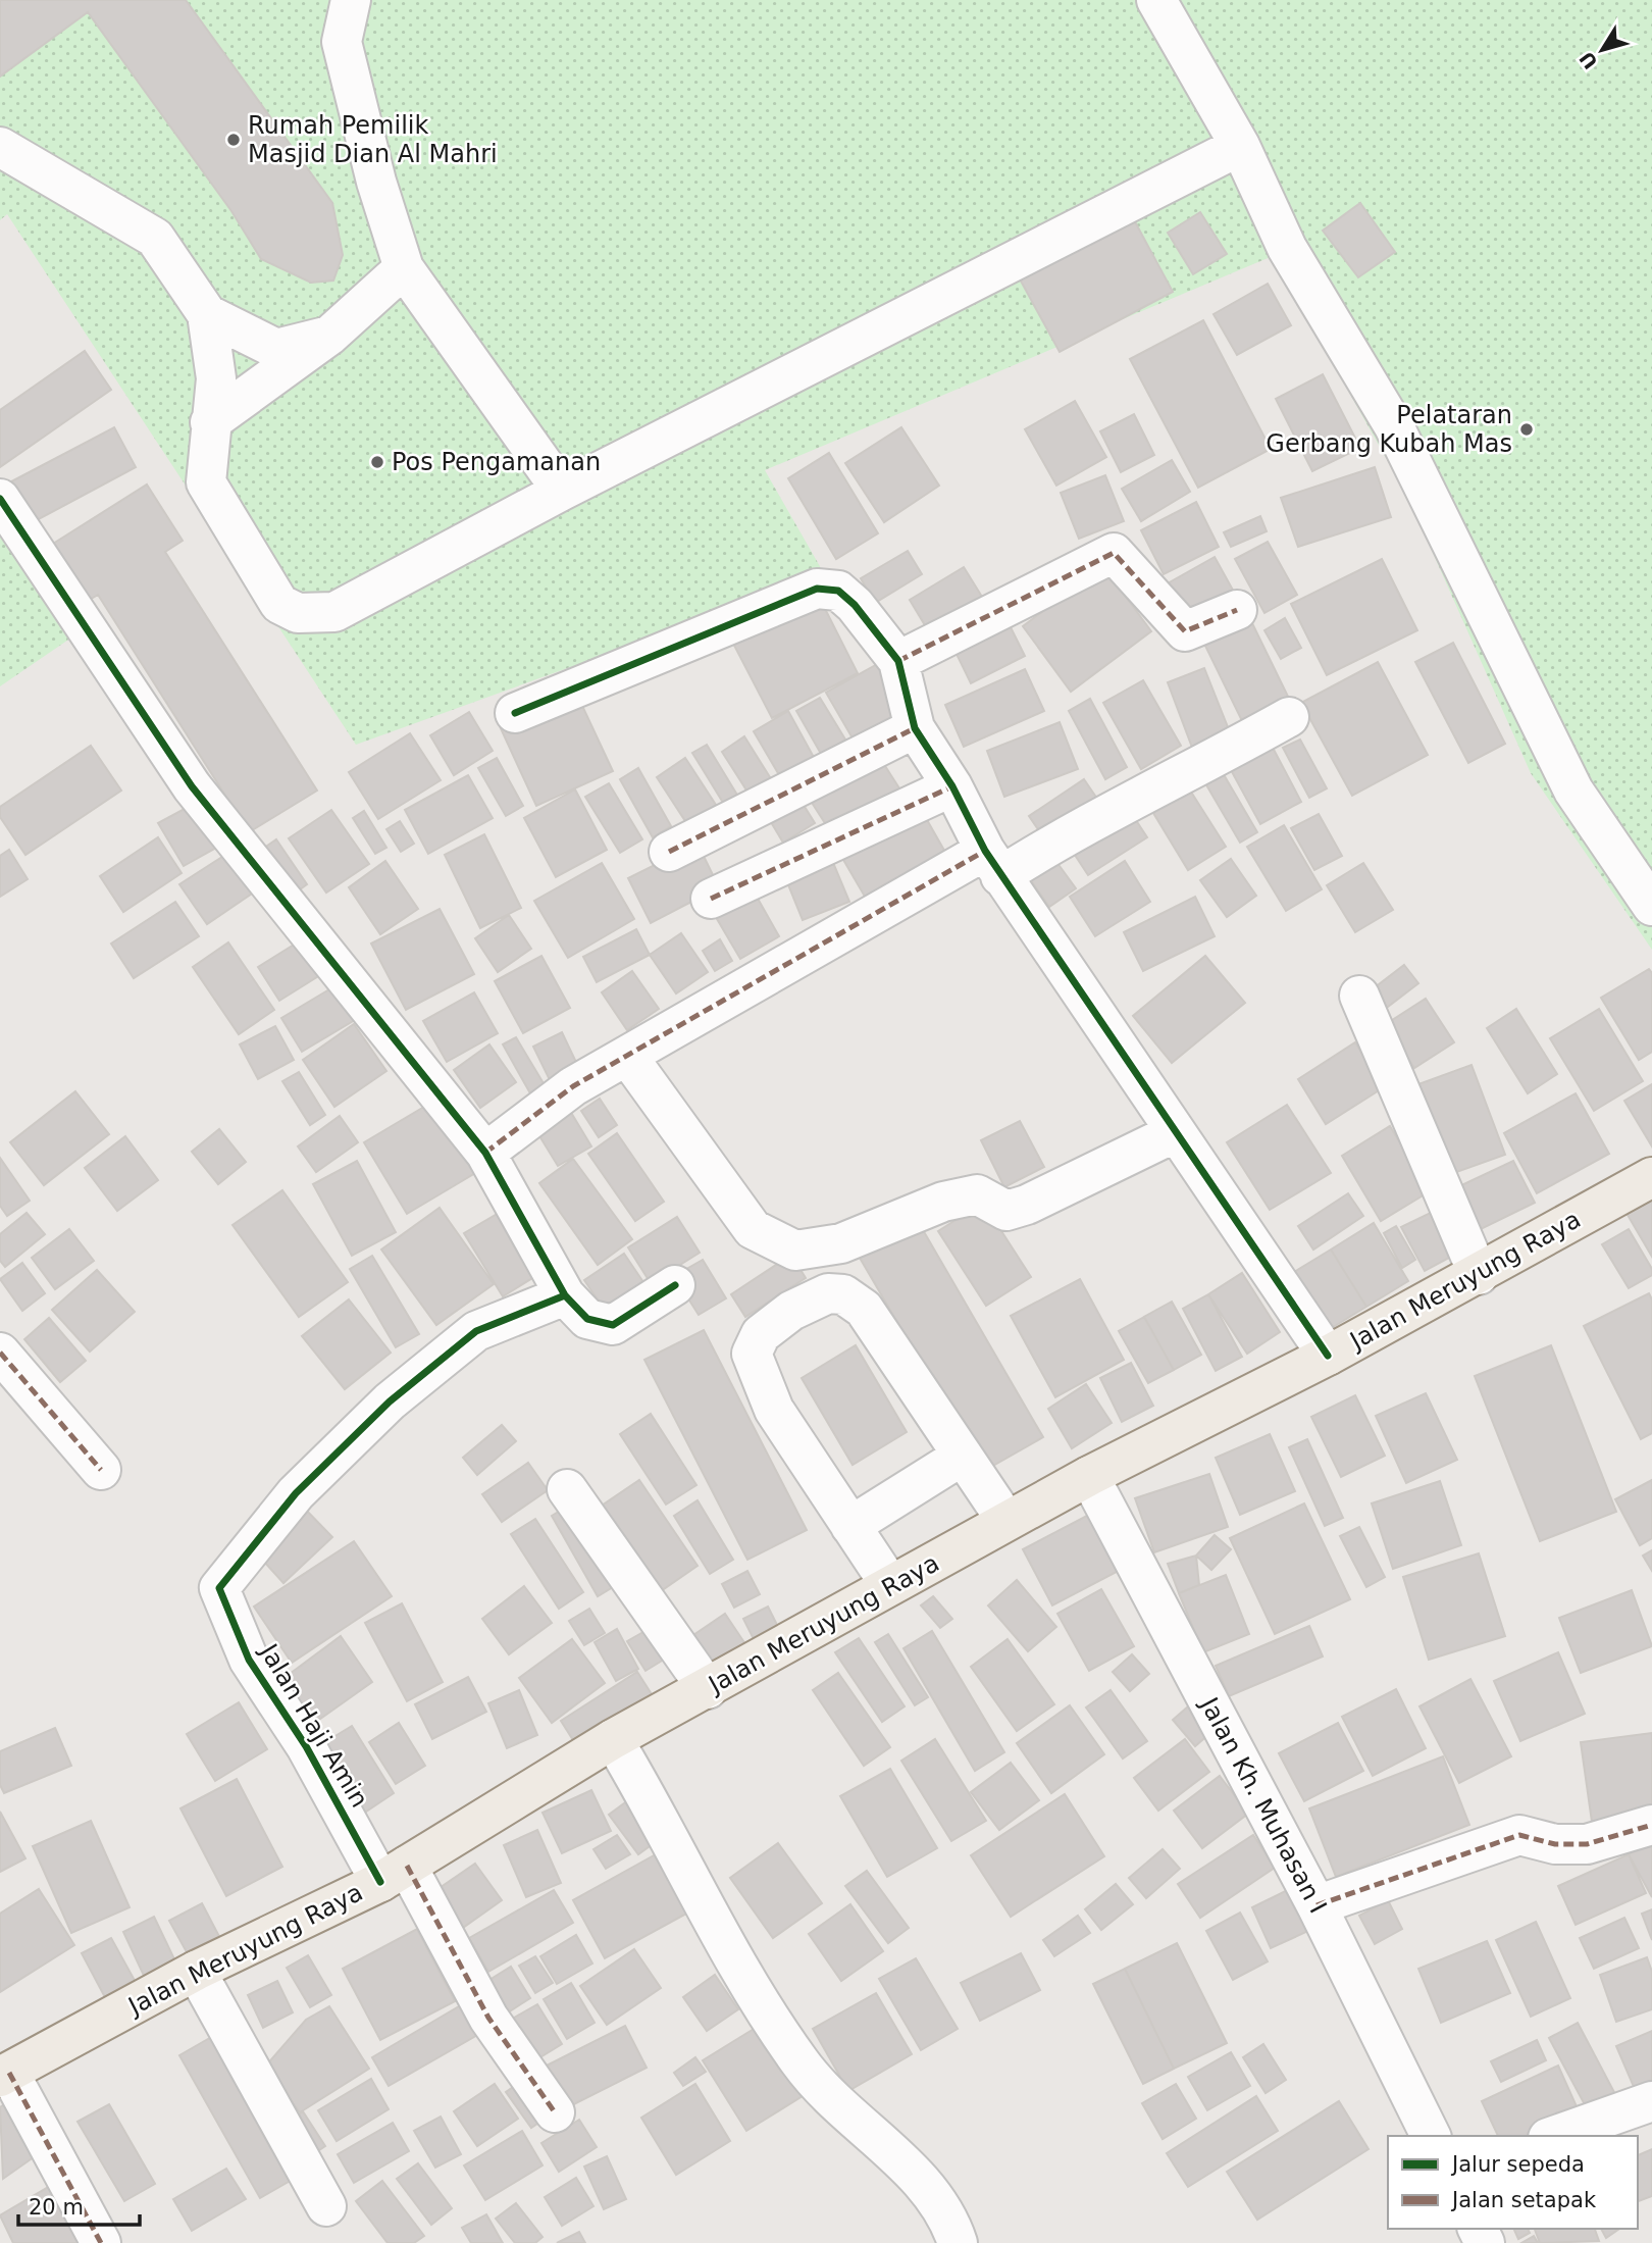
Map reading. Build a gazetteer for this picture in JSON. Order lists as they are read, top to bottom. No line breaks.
{"streets":{"main road":["Jalan Meruyung Raya"],"street":["Jalan Haji Amin","Jalan Kh. Muhasan I"]},"crossings":[["Jalan Meruyung Raya","Jalan Haji Amin"],["Jalan Meruyung Raya","Jalan Kh. Muhasan I"]],"places":["Rumah Pemilik Masjid Dian Al Mahri","Pelataran Gerbang Kubah Mas","Pos Pengamanan"],"legend":["Jalur sepeda","Jalan setapak"],"scale_bar":"20 m","north":"bottom left"}
